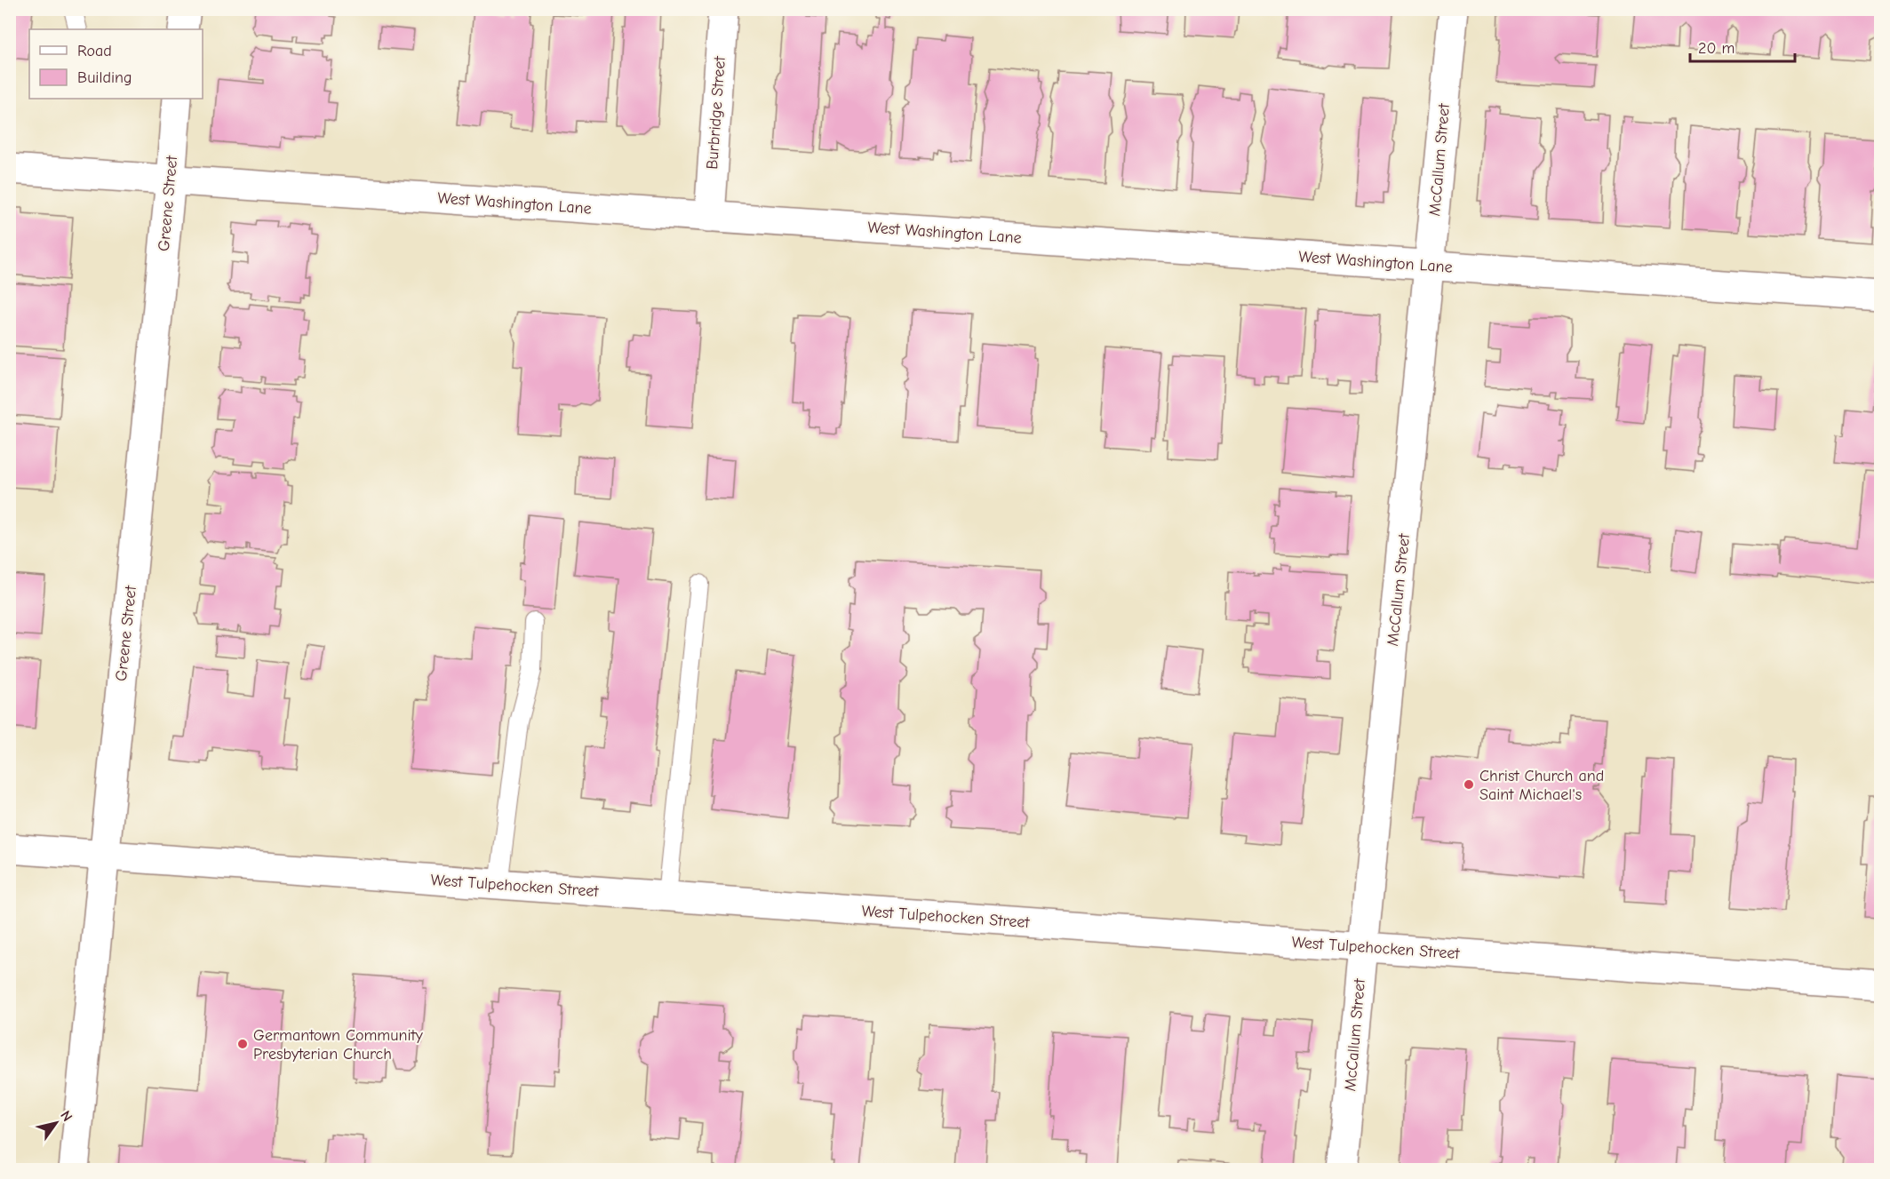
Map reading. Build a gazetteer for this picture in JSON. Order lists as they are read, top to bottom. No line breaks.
{"streets":{"street":["Burbridge Street","McCallum Street","Greene Street","West Washington Lane","West Tulpehocken Street"]},"crossings":[["Burbridge Street","West Washington Lane"],["McCallum Street","West Washington Lane"],["McCallum Street","West Tulpehocken Street"],["Greene Street","West Washington Lane"],["Greene Street","West Tulpehocken Street"]],"places":["Christ Church and Saint Michael's","Germantown Community Presbyterian Church"],"legend":["Road","Building"],"scale_bar":"20 m","north":"top right"}
